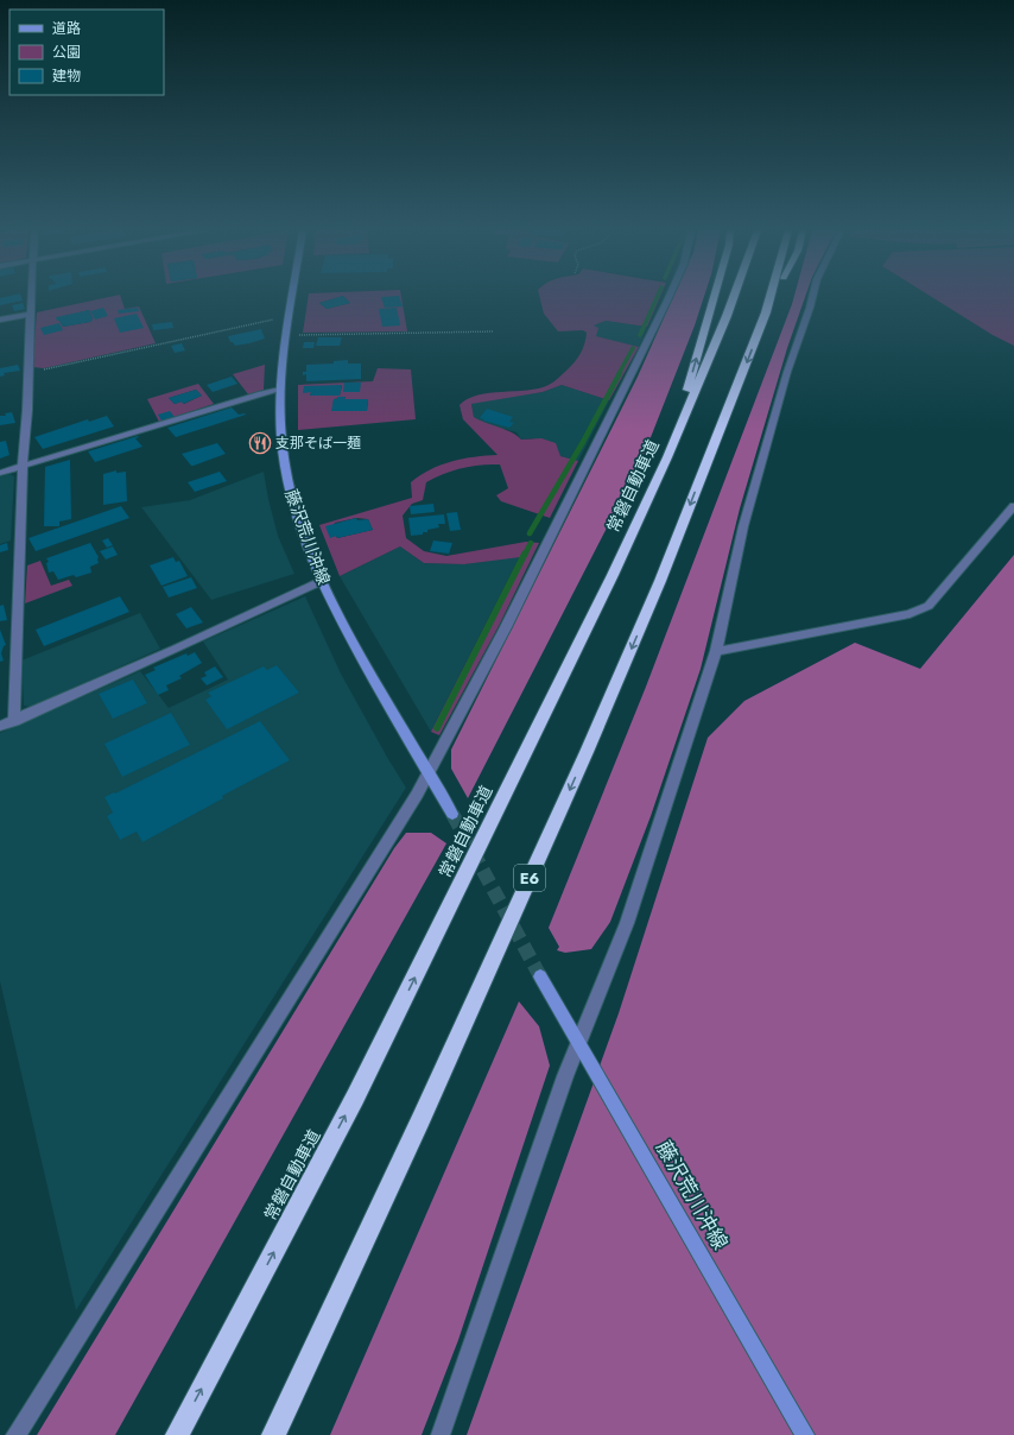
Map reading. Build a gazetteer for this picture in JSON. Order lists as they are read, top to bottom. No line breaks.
{"streets":{"highway":["常磐自動車道","E6"],"main road":["藤沢荒川沖線"]},"places":{"restaurant":["支那そば一麺"]},"legend":["道路","公園","建物"]}
